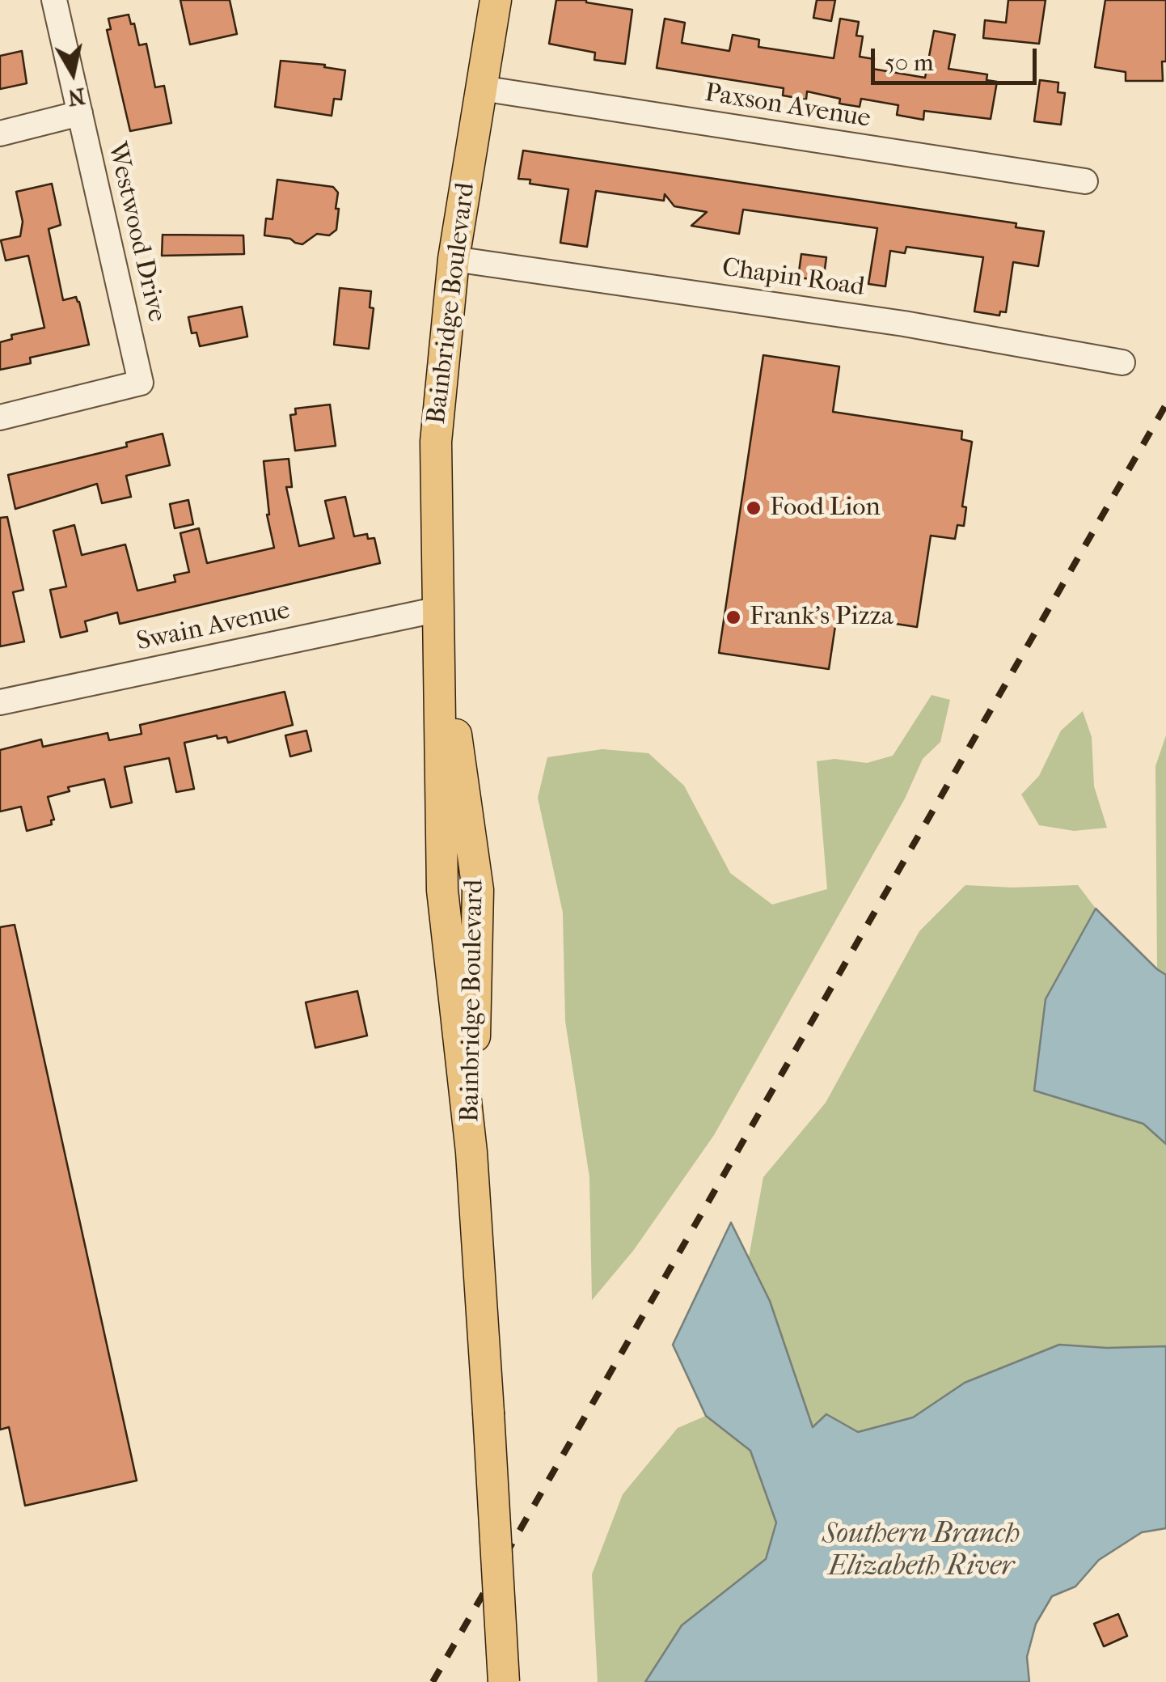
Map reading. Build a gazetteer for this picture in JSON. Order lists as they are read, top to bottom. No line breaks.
{"streets":{"main road":["Bainbridge Boulevard"],"street":["Paxson Avenue","Westwood Drive","Chapin Road","Swain Avenue"]},"crossings":[["Paxson Avenue","Bainbridge Boulevard"],["Chapin Road","Bainbridge Boulevard"],["Bainbridge Boulevard","Swain Avenue"]],"water":["Southern Branch Elizabeth River"],"places":["Food Lion","Frank's Pizza"],"scale_bar":"50 m","north":"bottom"}
